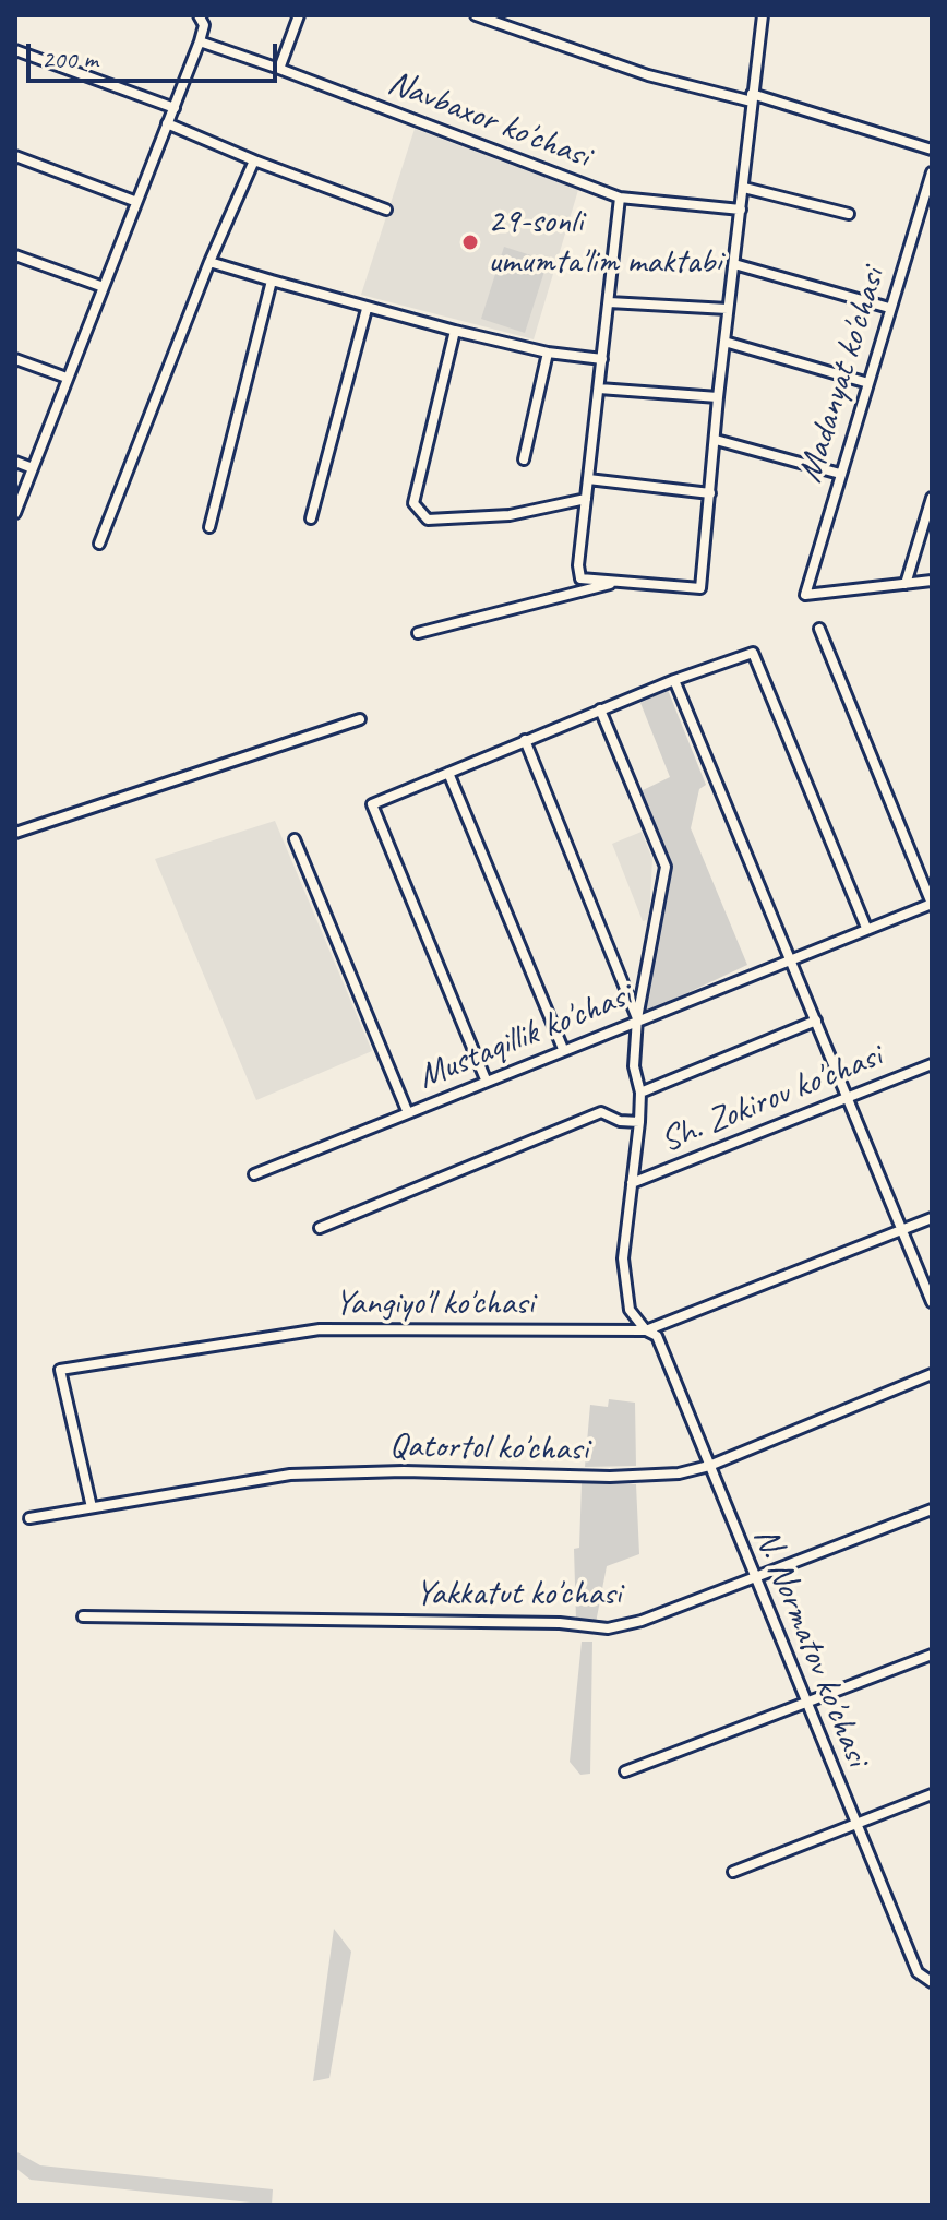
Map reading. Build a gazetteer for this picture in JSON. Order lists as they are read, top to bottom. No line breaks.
{"streets":{"street":["Navbaxor ko'chasi","Madanyat ko'chasi","Mustaqillik ko'chasi","Sh. Zokirov ko'chasi","Yangiyo'l ko'chasi","Qatortol ko'chasi","Yakkatut ko'chasi","N. Normatov ko'chasi"]},"crossings":[["Mustaqillik ko'chasi","Sh. Zokirov ko'chasi"],["Sh. Zokirov ko'chasi","Yangiyo'l ko'chasi"],["Sh. Zokirov ko'chasi","N. Normatov ko'chasi"],["Yangiyo'l ko'chasi","Qatortol ko'chasi"],["Yangiyo'l ko'chasi","N. Normatov ko'chasi"],["Qatortol ko'chasi","N. Normatov ko'chasi"],["Yakkatut ko'chasi","N. Normatov ko'chasi"]],"places":["29-sonli umumta'lim maktabi"],"scale_bar":"200 m"}
